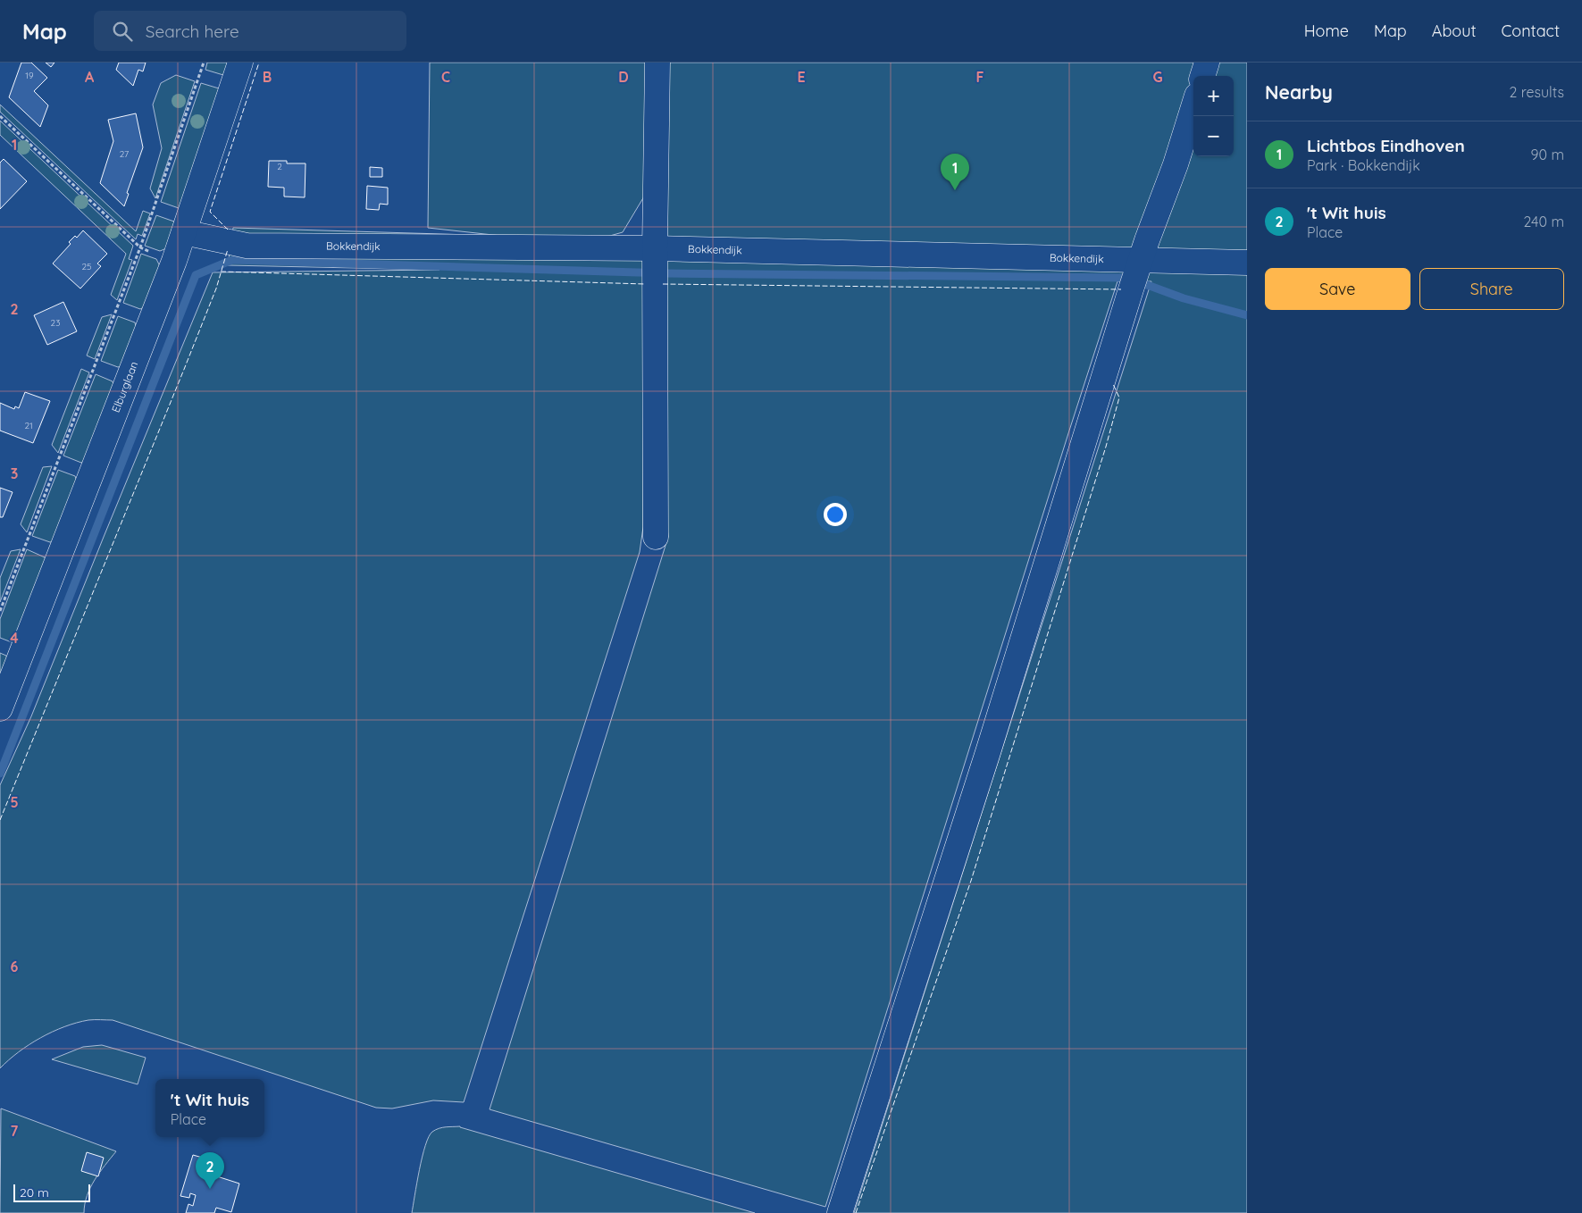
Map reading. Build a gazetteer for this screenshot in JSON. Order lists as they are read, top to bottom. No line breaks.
{"streets":{"street":["Bokkendijk","Elburglaan"]},"crossings":[["Bokkendijk","Elburglaan"]],"house_numbers":["19","27","2","25","23","21"],"scale_bar":"20 m","page":{"header":"Map","search":"Search here","nav":["Home","Map","About","Contact"],"heading":["Nearby","2 results"],"map_buttons":["+","−"],"list":[{"mark":"1","name":"Lichtbos Eindhoven","note":"Park · Bokkendijk","value":"90 m"},{"mark":"2","name":"'t Wit huis","note":"Place","value":"240 m"}],"pins":["1","2"],"buttons":["Save","Share"],"popup":["'t Wit huis","Place"],"scale":"20 m"},"grid":{"columns":["A","B","C","D","E","F","G"],"rows":["1","2","3","4","5","6","7"]}}
